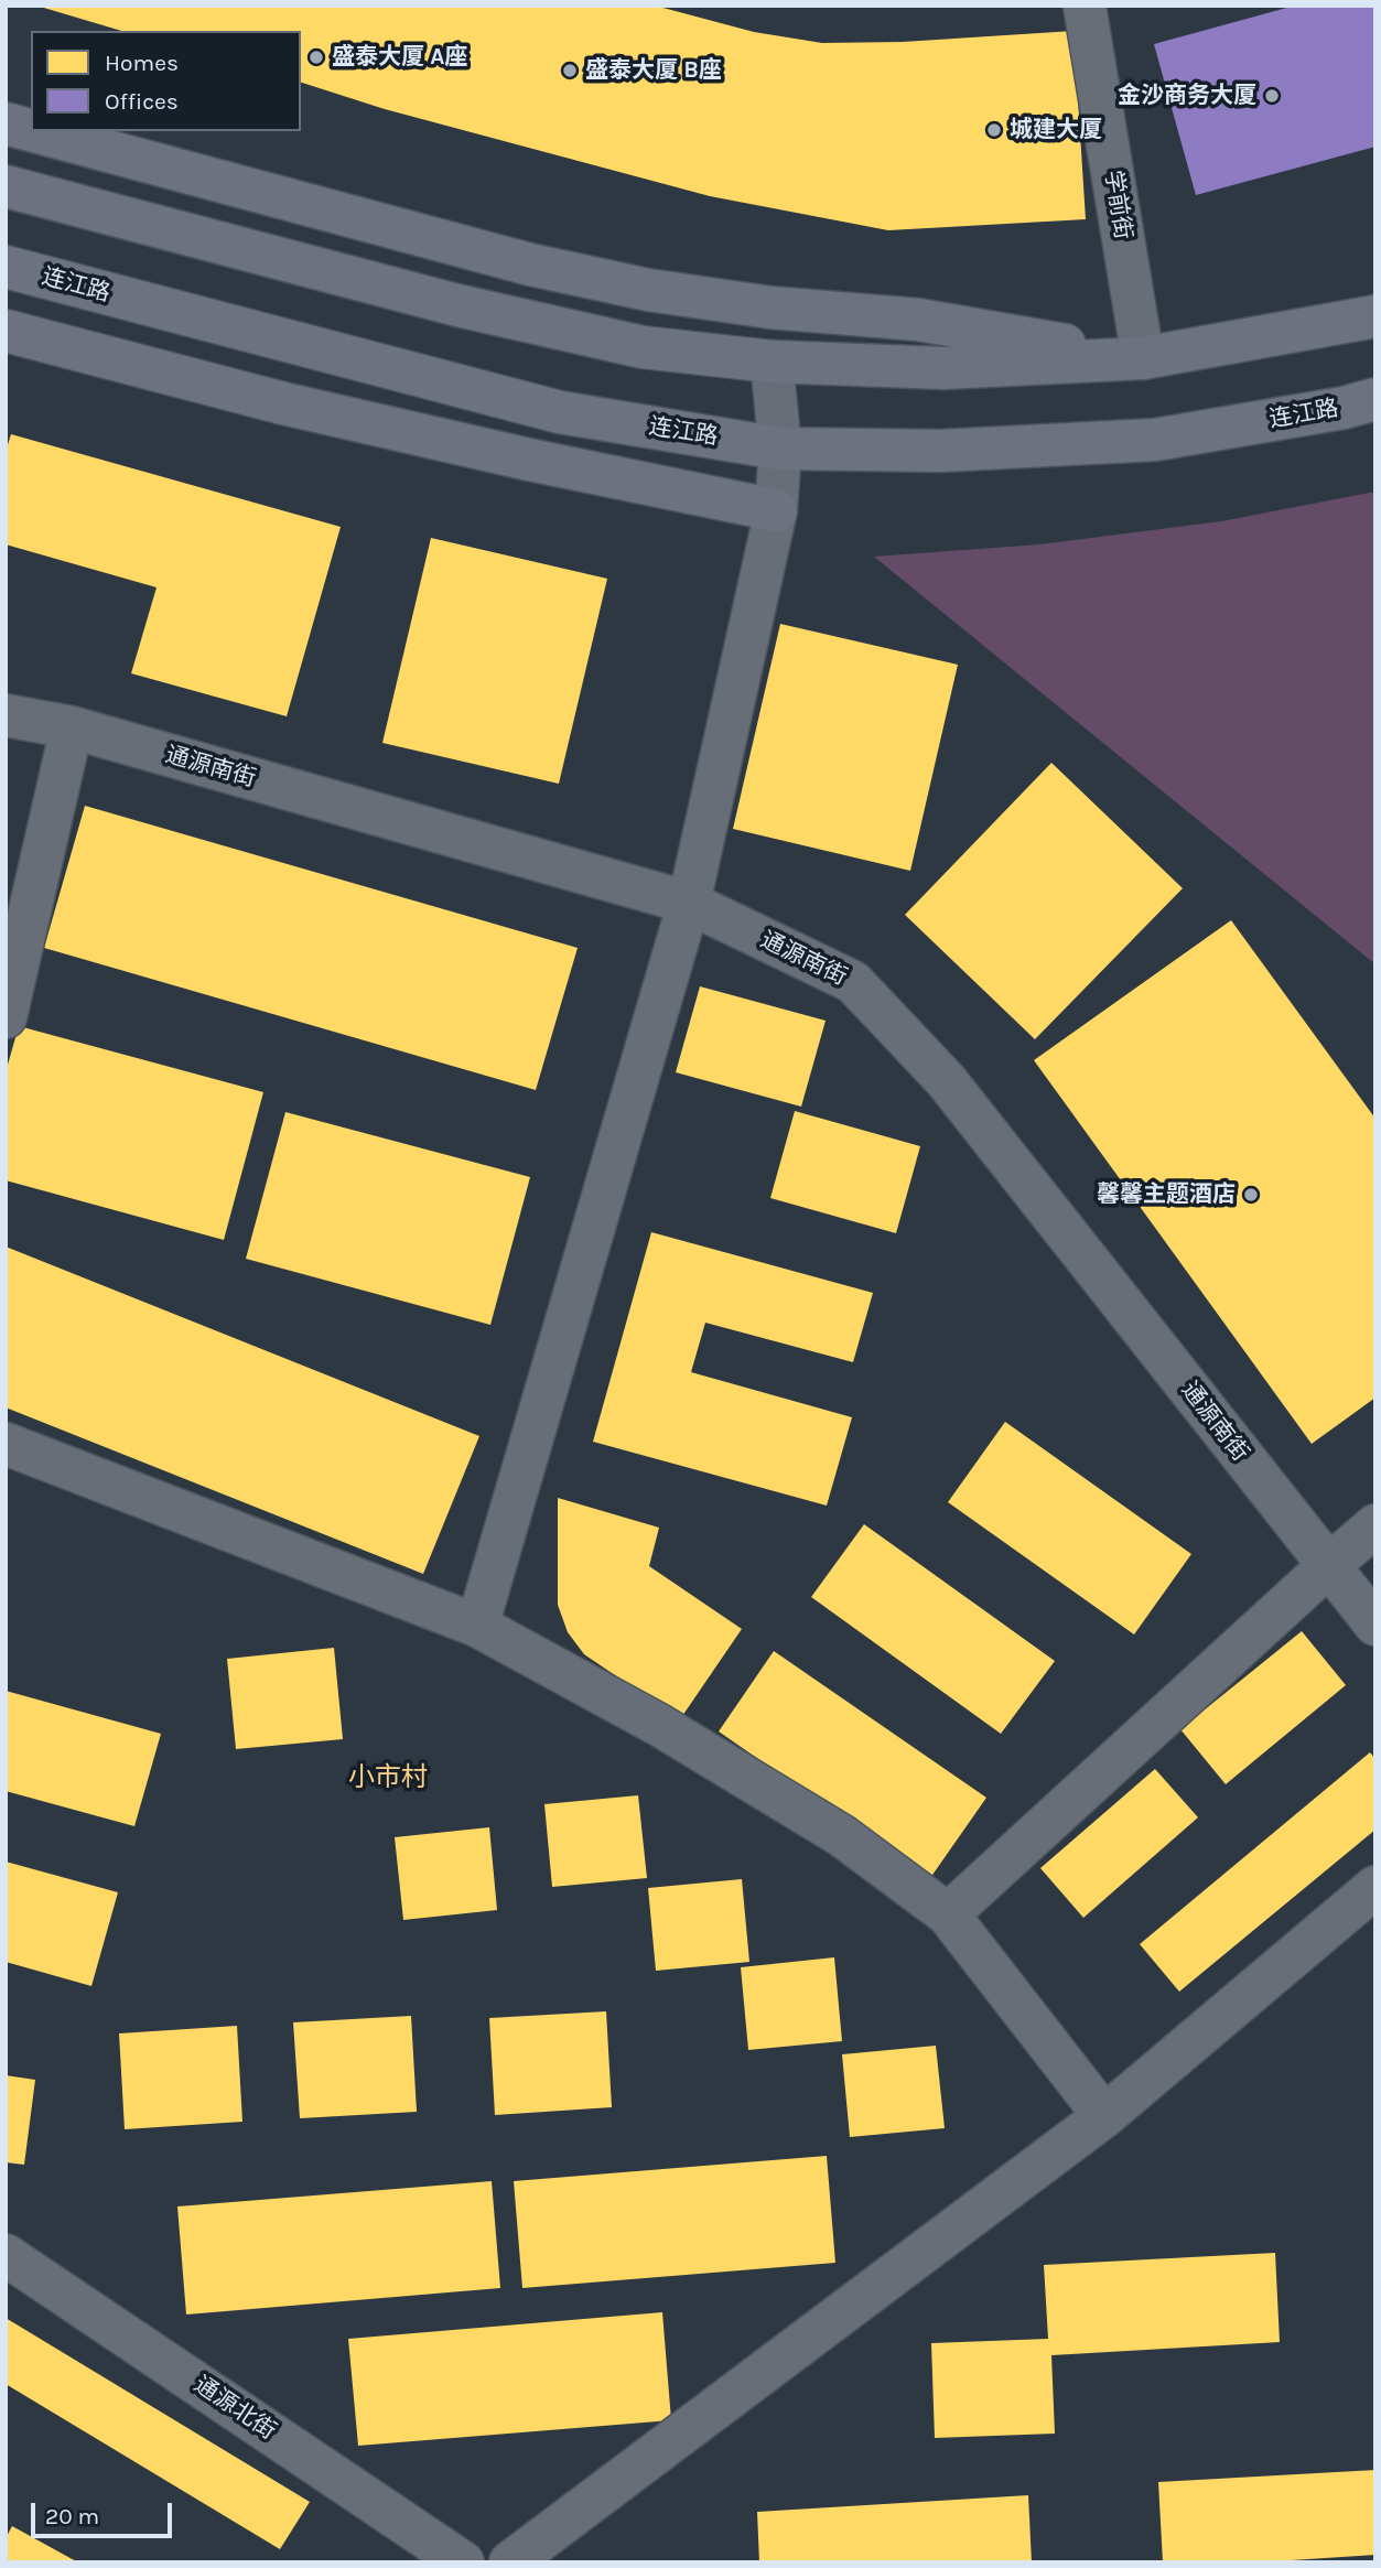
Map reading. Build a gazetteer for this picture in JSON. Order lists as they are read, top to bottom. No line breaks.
{"streets":{"main road":["连江路"],"street":["学前街","通源南街","通源北街"]},"districts":["小市村"],"places":["盛泰大厦 A座","盛泰大厦 B座","金沙商务大厦","城建大厦","馨馨主题酒店"],"legend":["Homes","Offices"],"scale_bar":"20 m"}
